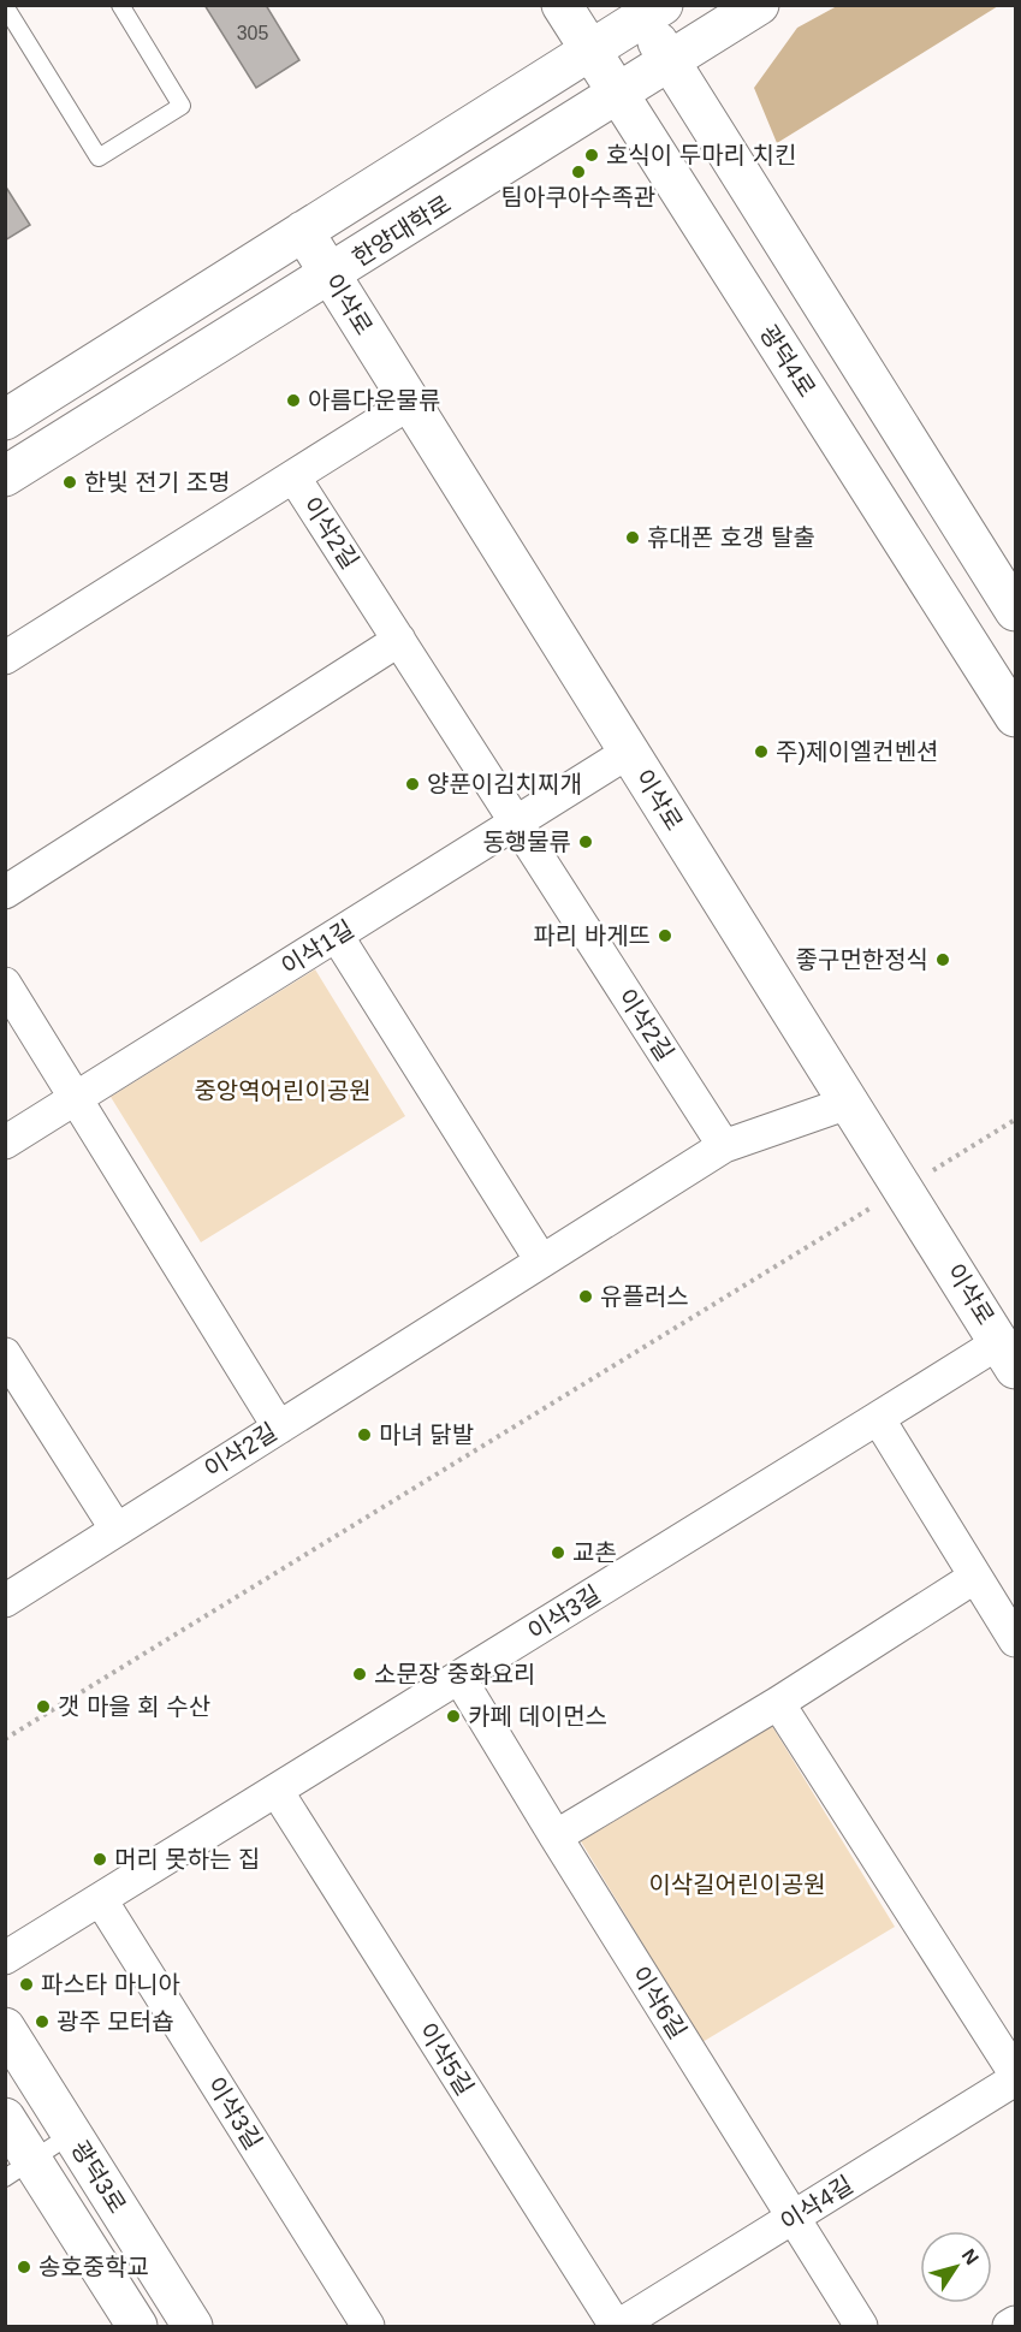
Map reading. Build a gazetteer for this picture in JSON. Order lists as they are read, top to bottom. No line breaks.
{"streets":{"street":["한양대학로","이삭로","광덕4로","이삭2길","이삭1길","이삭3길","이삭6길","이삭5길","광덕3로","이삭4길"]},"crossings":[["한양대학로","이삭로"],["한양대학로","광덕4로"],["이삭로","이삭1길"],["이삭로","이삭3길"],["이삭2길","이삭1길"],["이삭3길","이삭6길"],["이삭3길","이삭5길"],["이삭6길","이삭4길"],["이삭5길","이삭4길"]],"parks":["중앙역어린이공원","이삭길어린이공원"],"places":["호식이 두마리 치킨","팀아쿠아수족관","아름다운물류","한빛 전기 조명","휴대폰 호갱 탈출","주)제이엘컨벤션","양푼이김치찌개","동행물류","파리 바게뜨","좋구먼한정식","유플러스","마녀 닭발","교촌","소문장 중화요리","갯 마을 회 수산","카페 데이먼스","머리 못하는 집","파스타 마니아","광주 모터숍","송호중학교"],"house_numbers":["305"],"north":"top right"}
